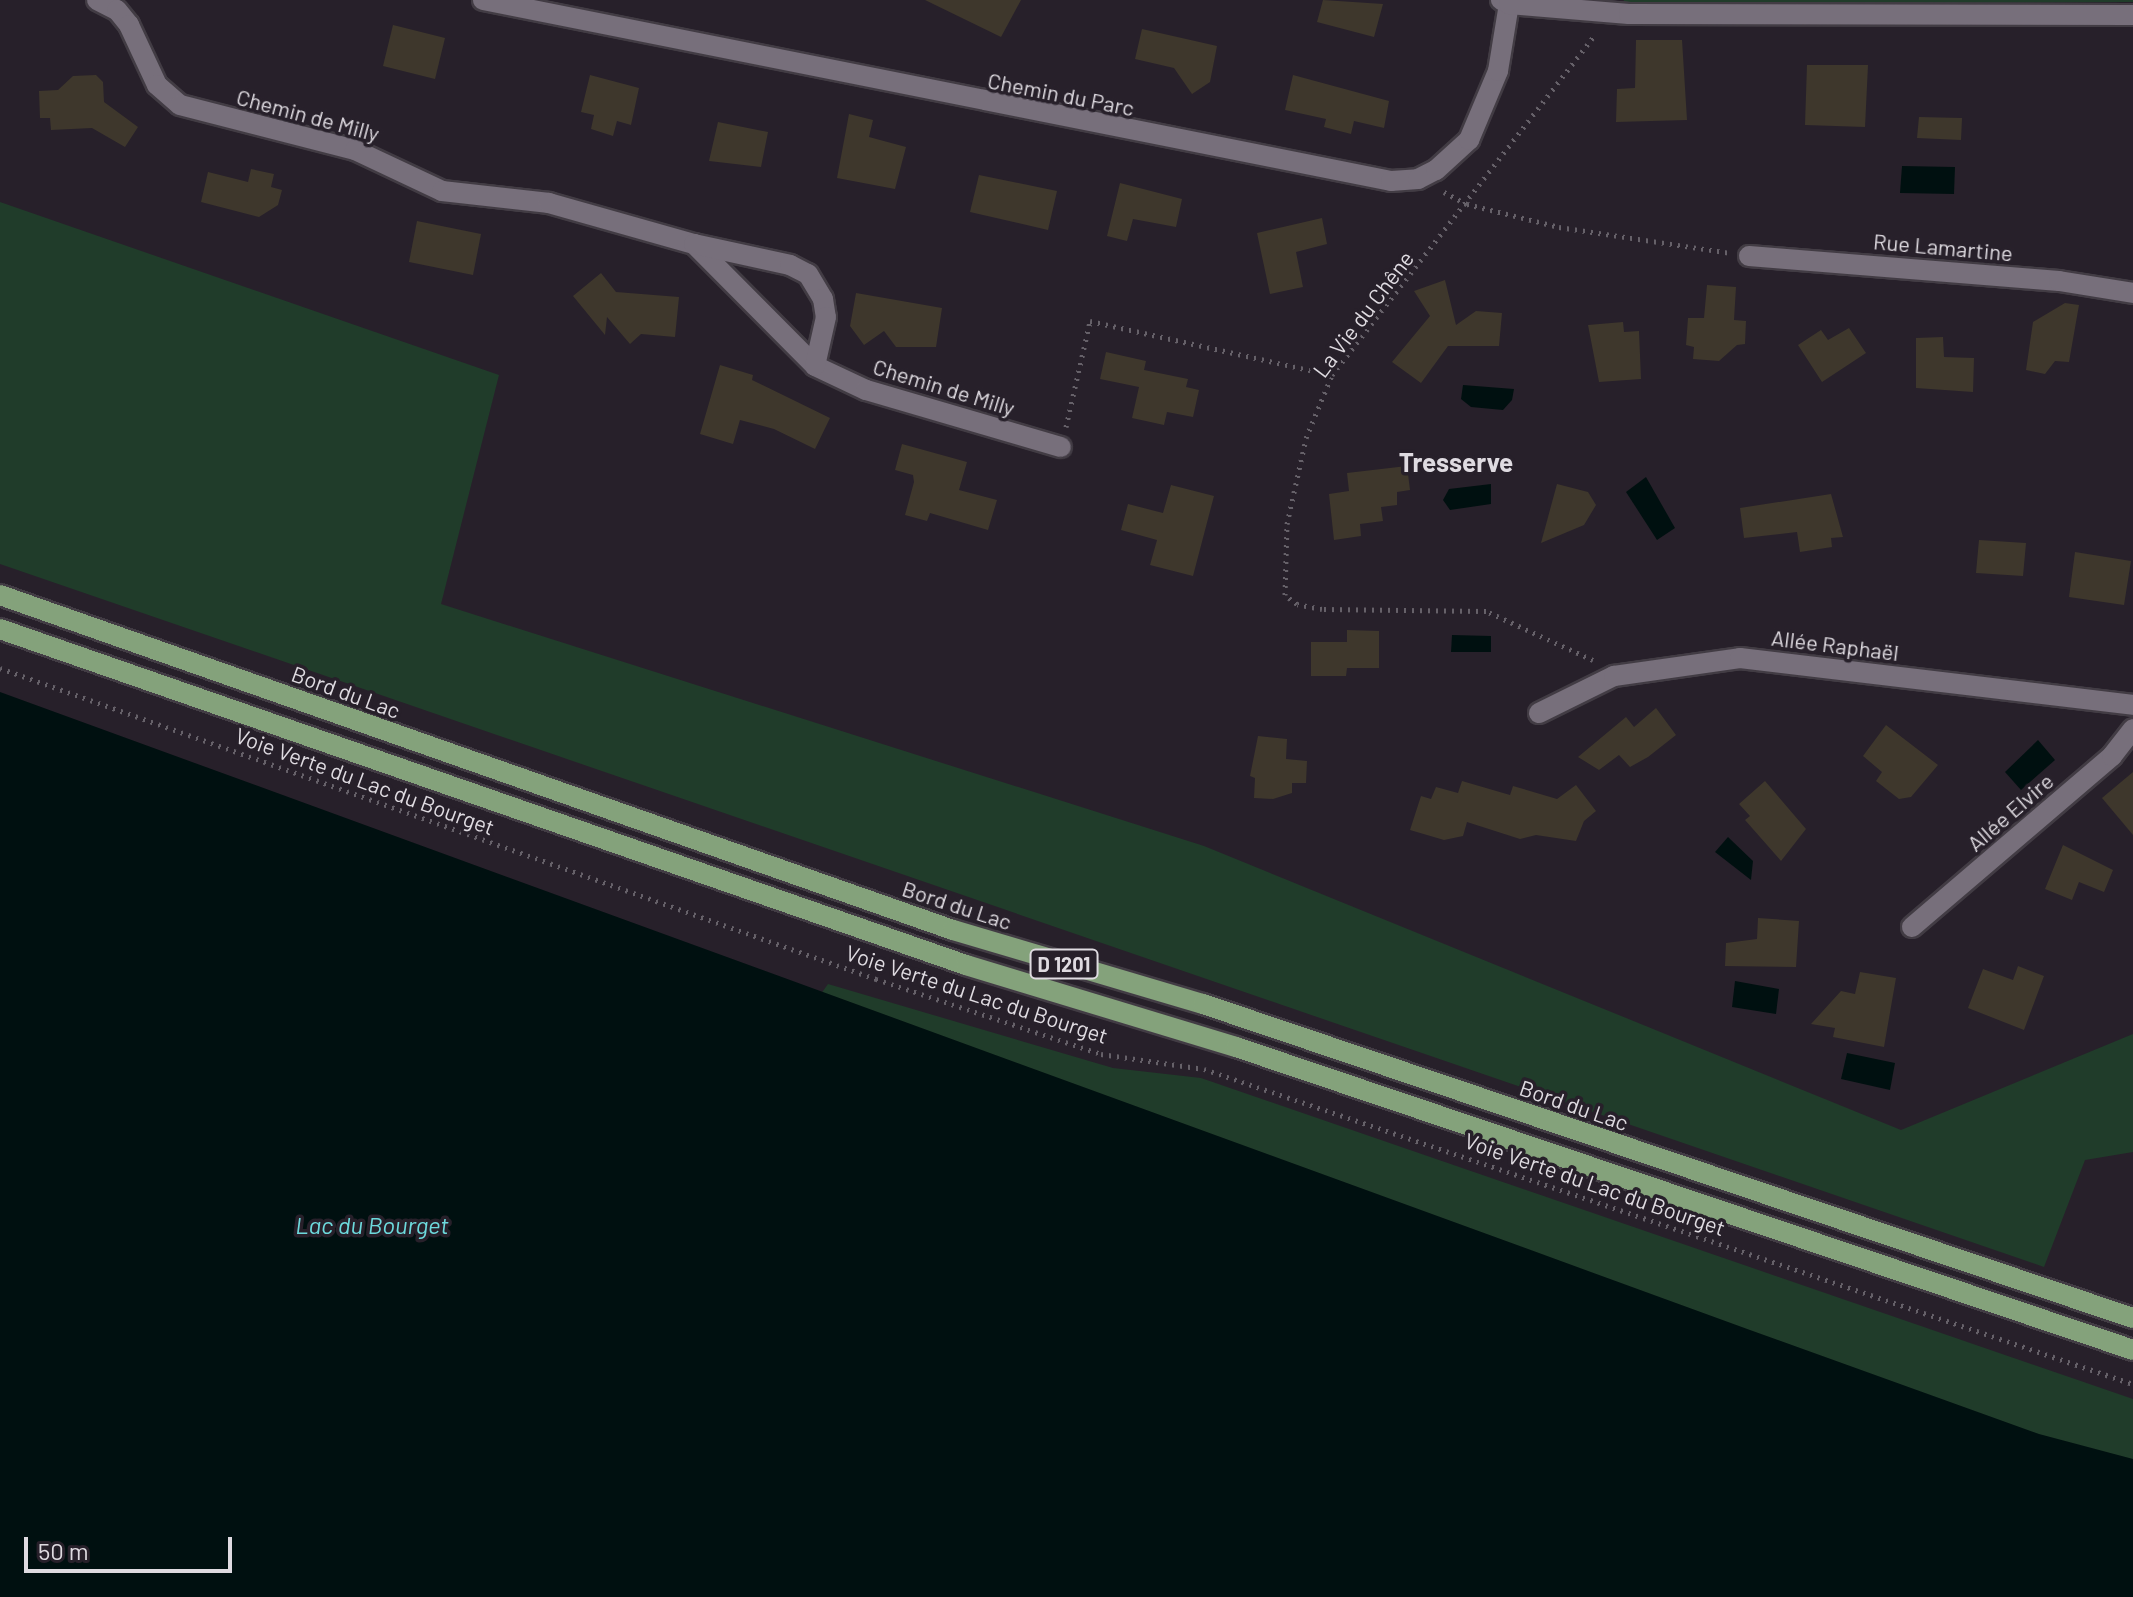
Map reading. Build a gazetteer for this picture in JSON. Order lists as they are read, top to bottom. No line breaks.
{"streets":{"main road":["Bord du Lac","D 1201"],"street":["Chemin du Parc","Chemin de Milly","Rue Lamartine","Allée Raphaël","Allée Elvire"],"path":["La Vie du Chêne","Voie Verte du Lac du Bourget"]},"crossings":[["La Vie du Chêne","Allée Raphaël"]],"districts":["Tresserve"],"water":["Lac du Bourget"],"scale_bar":"50 m"}
